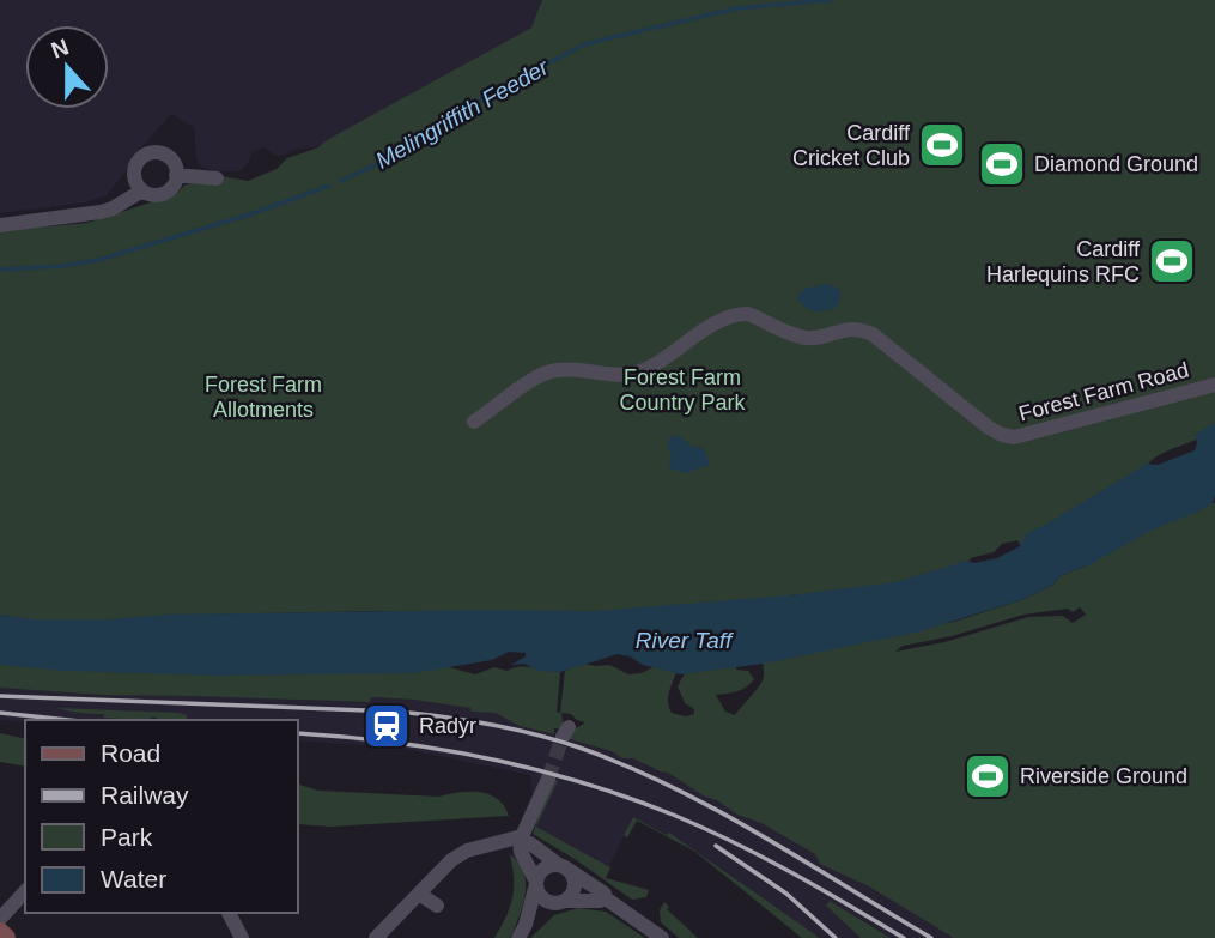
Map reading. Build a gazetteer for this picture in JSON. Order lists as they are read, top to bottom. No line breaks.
{"streets":{"street":["Forest Farm Road"]},"water":["Melingriffith Feeder","River Taff"],"parks":["Forest Farm Country Park","Forest Farm Allotments"],"places":{"sports":["Cardiff Cricket Club","Diamond Ground","Cardiff Harlequins RFC","Riverside Ground"],"station":["Radyr"]},"legend":["Road","Railway","Park","Water"],"north":"top"}
